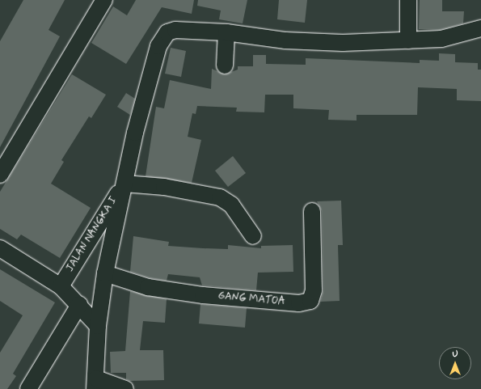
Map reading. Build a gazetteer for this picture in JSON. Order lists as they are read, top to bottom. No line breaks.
{"streets":{"street":["JALAN NANGKA I","GANG MATOA"]},"north":"top"}
